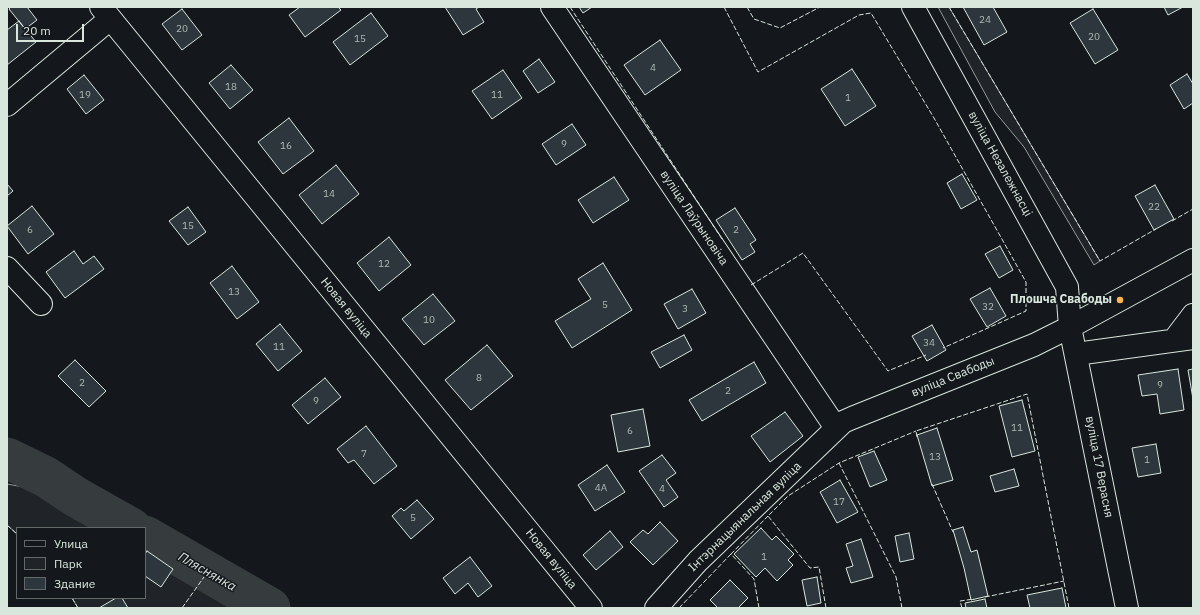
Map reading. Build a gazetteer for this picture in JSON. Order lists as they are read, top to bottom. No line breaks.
{"streets":{"street":["вуліца Незалежнасці","вуліца Лаўрыновіча","Новая вуліца","вуліца Свабоды","вуліца 17 Верасня","Інтэрнацыянальная вуліца"]},"crossings":[["вуліца Незалежнасці","вуліца Свабоды"],["вуліца Незалежнасці","вуліца 17 Верасня"],["вуліца Лаўрыновіча","вуліца Свабоды"],["вуліца Лаўрыновіча","Інтэрнацыянальная вуліца"],["вуліца Свабоды","вуліца 17 Верасня"],["вуліца Свабоды","Інтэрнацыянальная вуліца"]],"water":["Пляснянка"],"places":["Плошча Свабоды"],"house_numbers":["24","20","20","15","4","18","19","11","1","9","16","14","22","15","6","2","12","13","5","32","3","10","34","11","8","2","9","2","9","11","6","7","13","1","4А","4","17","5","1"],"legend":["Улица","Парк","Здание"],"scale_bar":"20 m"}
